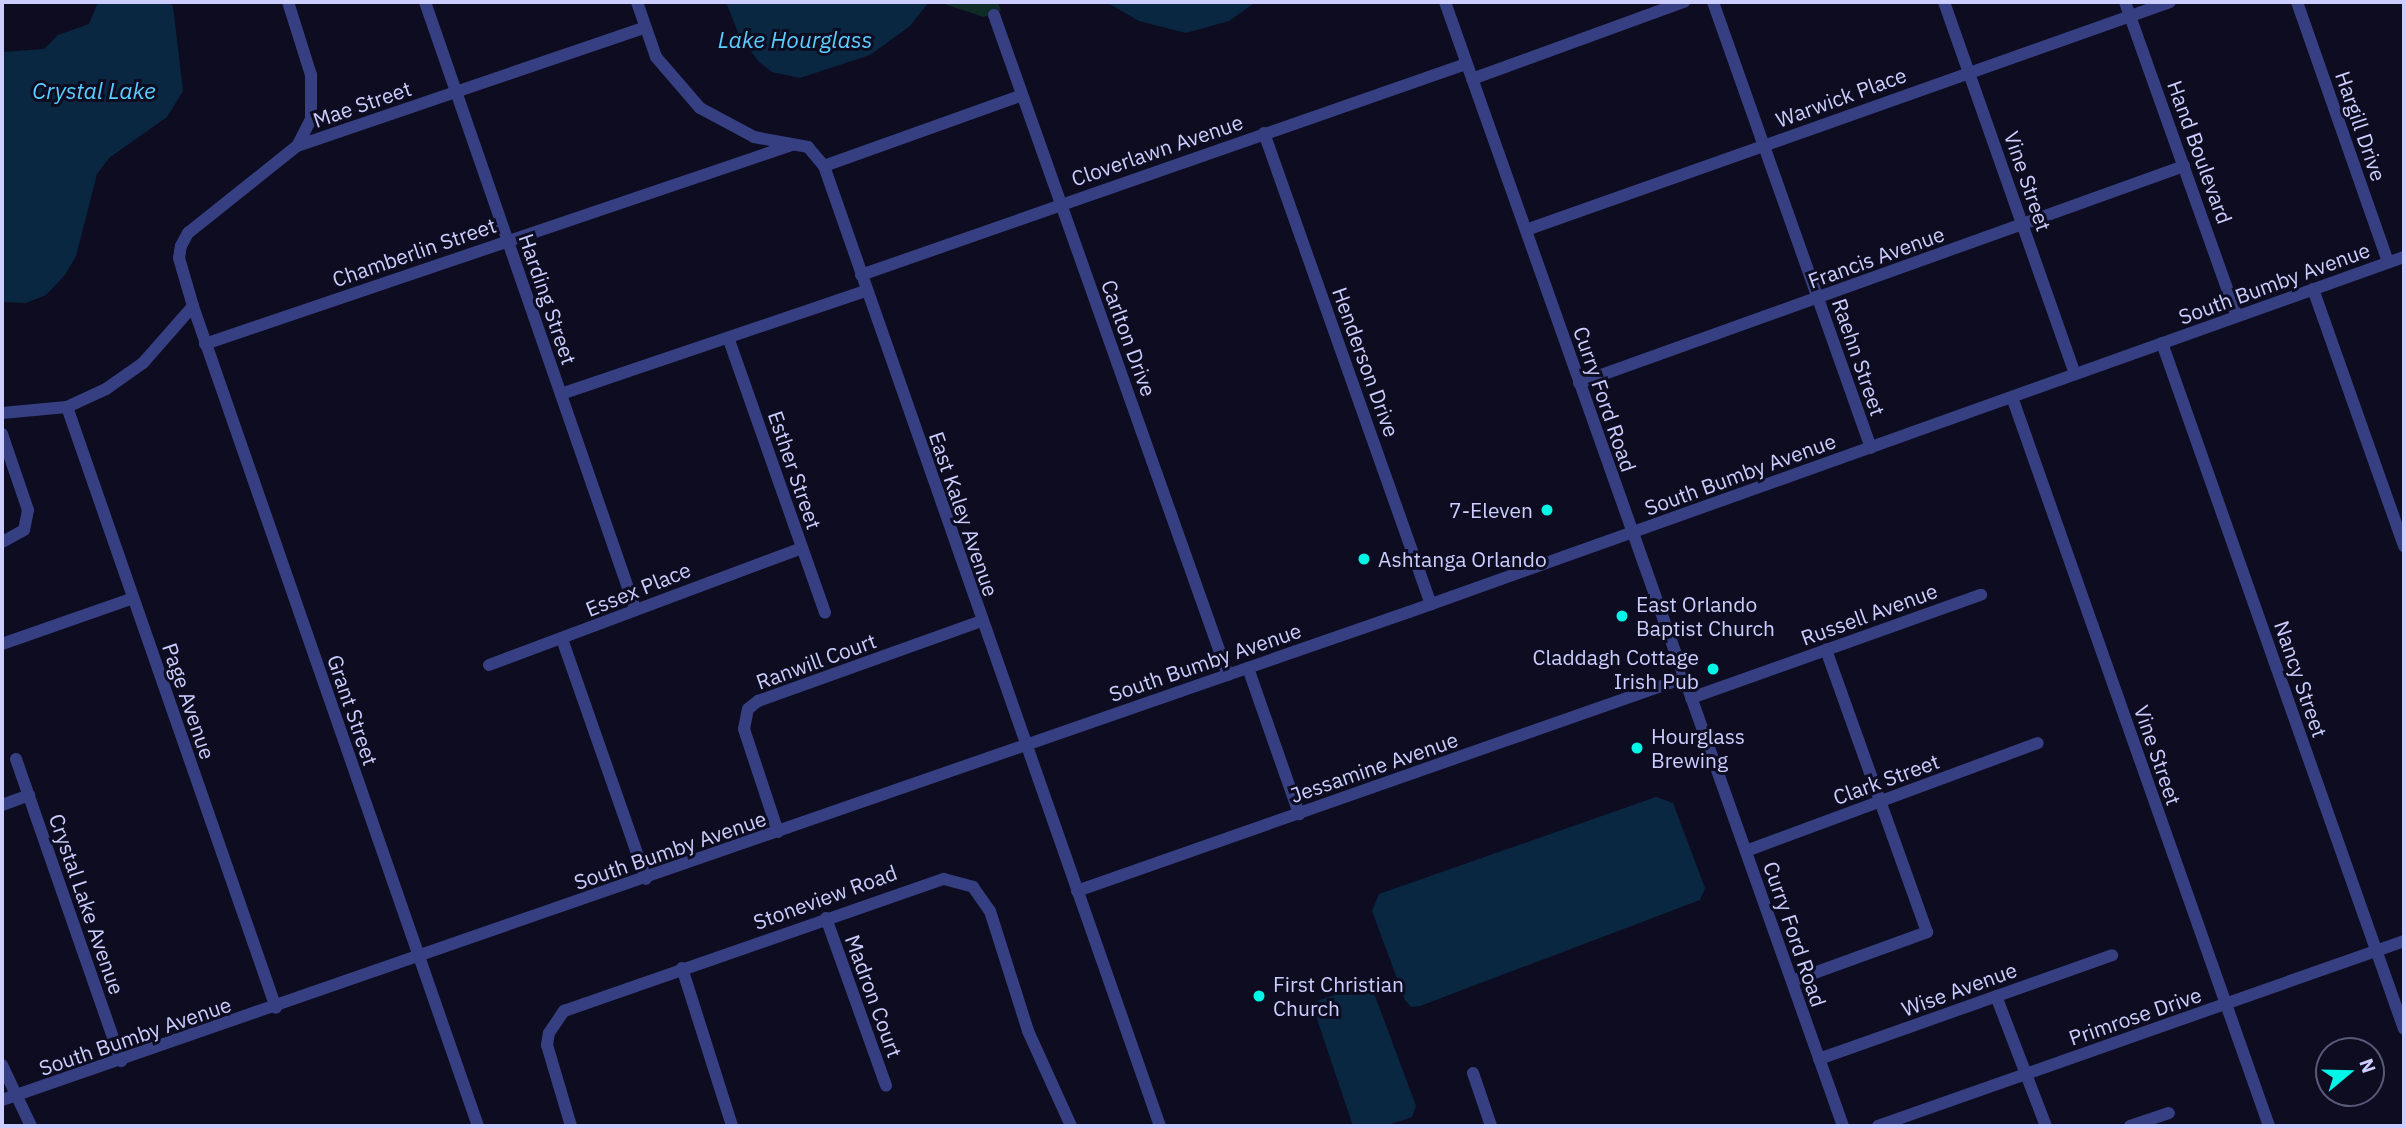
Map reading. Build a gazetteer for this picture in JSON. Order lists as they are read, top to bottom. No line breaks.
{"streets":{"street":["Warwick Place","Mae Street","Hargill Drive","Cloverlawn Avenue","Hand Boulevard","Vine Street","Chamberlin Street","Francis Avenue","South Bumby Avenue","Harding Street","Carlton Drive","Raehn Street","Henderson Drive","Curry Ford Road","Esther Street","East Kaley Avenue","Essex Place","Russell Avenue","Ranwill Court","Nancy Street","Page Avenue","Grant Street","Jessamine Avenue","Clark Street","Stoneview Road","Crystal Lake Avenue","Wise Avenue","Madron Court","Primrose Drive"]},"crossings":[["Warwick Place","Hand Boulevard"],["Warwick Place","Vine Street"],["Warwick Place","Raehn Street"],["Warwick Place","Curry Ford Road"],["Mae Street","Harding Street"],["Mae Street","Grant Street"],["Hargill Drive","South Bumby Avenue"],["Cloverlawn Avenue","Carlton Drive"],["Cloverlawn Avenue","Henderson Drive"],["Cloverlawn Avenue","Curry Ford Road"],["Cloverlawn Avenue","East Kaley Avenue"],["Hand Boulevard","Francis Avenue"],["Hand Boulevard","South Bumby Avenue"],["Vine Street","Francis Avenue"],["Vine Street","South Bumby Avenue"],["Vine Street","Primrose Drive"],["Chamberlin Street","Harding Street"],["Chamberlin Street","Grant Street"],["Francis Avenue","Raehn Street"],["Francis Avenue","Curry Ford Road"],["South Bumby Avenue","Carlton Drive"],["South Bumby Avenue","Raehn Street"],["South Bumby Avenue","Henderson Drive"],["South Bumby Avenue","Curry Ford Road"],["South Bumby Avenue","East Kaley Avenue"],["South Bumby Avenue","Ranwill Court"],["South Bumby Avenue","Nancy Street"],["South Bumby Avenue","Page Avenue"],["South Bumby Avenue","Grant Street"],["South Bumby Avenue","Crystal Lake Avenue"],["Harding Street","Essex Place"],["Curry Ford Road","Russell Avenue"],["Curry Ford Road","Jessamine Avenue"],["Curry Ford Road","Clark Street"],["Curry Ford Road","Wise Avenue"],["Esther Street","Essex Place"],["East Kaley Avenue","Ranwill Court"],["East Kaley Avenue","Jessamine Avenue"],["Nancy Street","Primrose Drive"],["Stoneview Road","Madron Court"]],"water":["Lake Hourglass","Crystal Lake"],"places":["7-Eleven","Ashtanga Orlando","East Orlando Baptist Church","Claddagh Cottage Irish Pub","Hourglass Brewing","First Christian Church"],"north":"right"}
